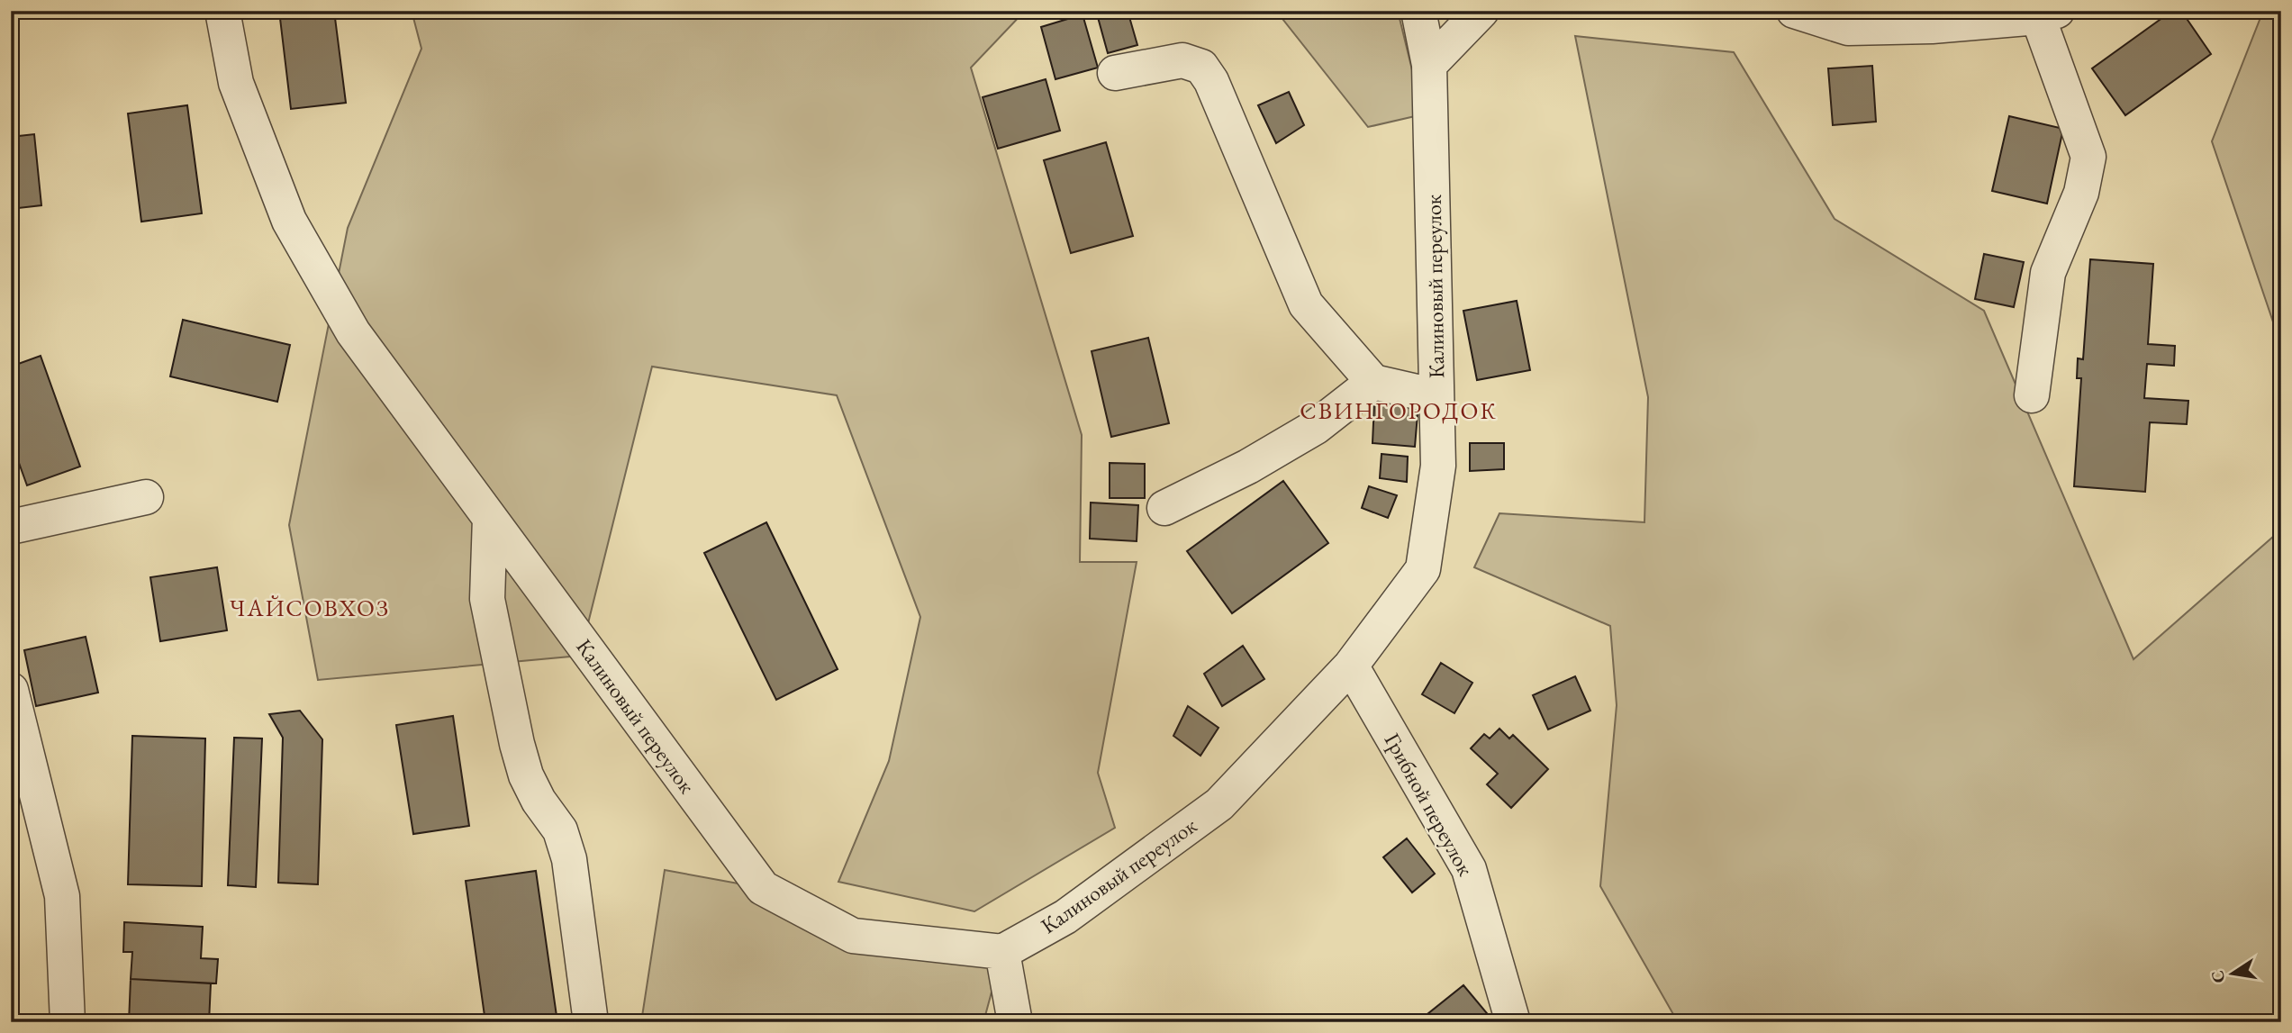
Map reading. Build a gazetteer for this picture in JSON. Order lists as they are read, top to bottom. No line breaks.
{"streets":{"street":["Калиновый переулок","Грибной переулок"]},"crossings":[["Калиновый переулок","Грибной переулок"]],"districts":["СВИНГОРОДОК","ЧАЙСОВХОЗ"],"north":"left"}
